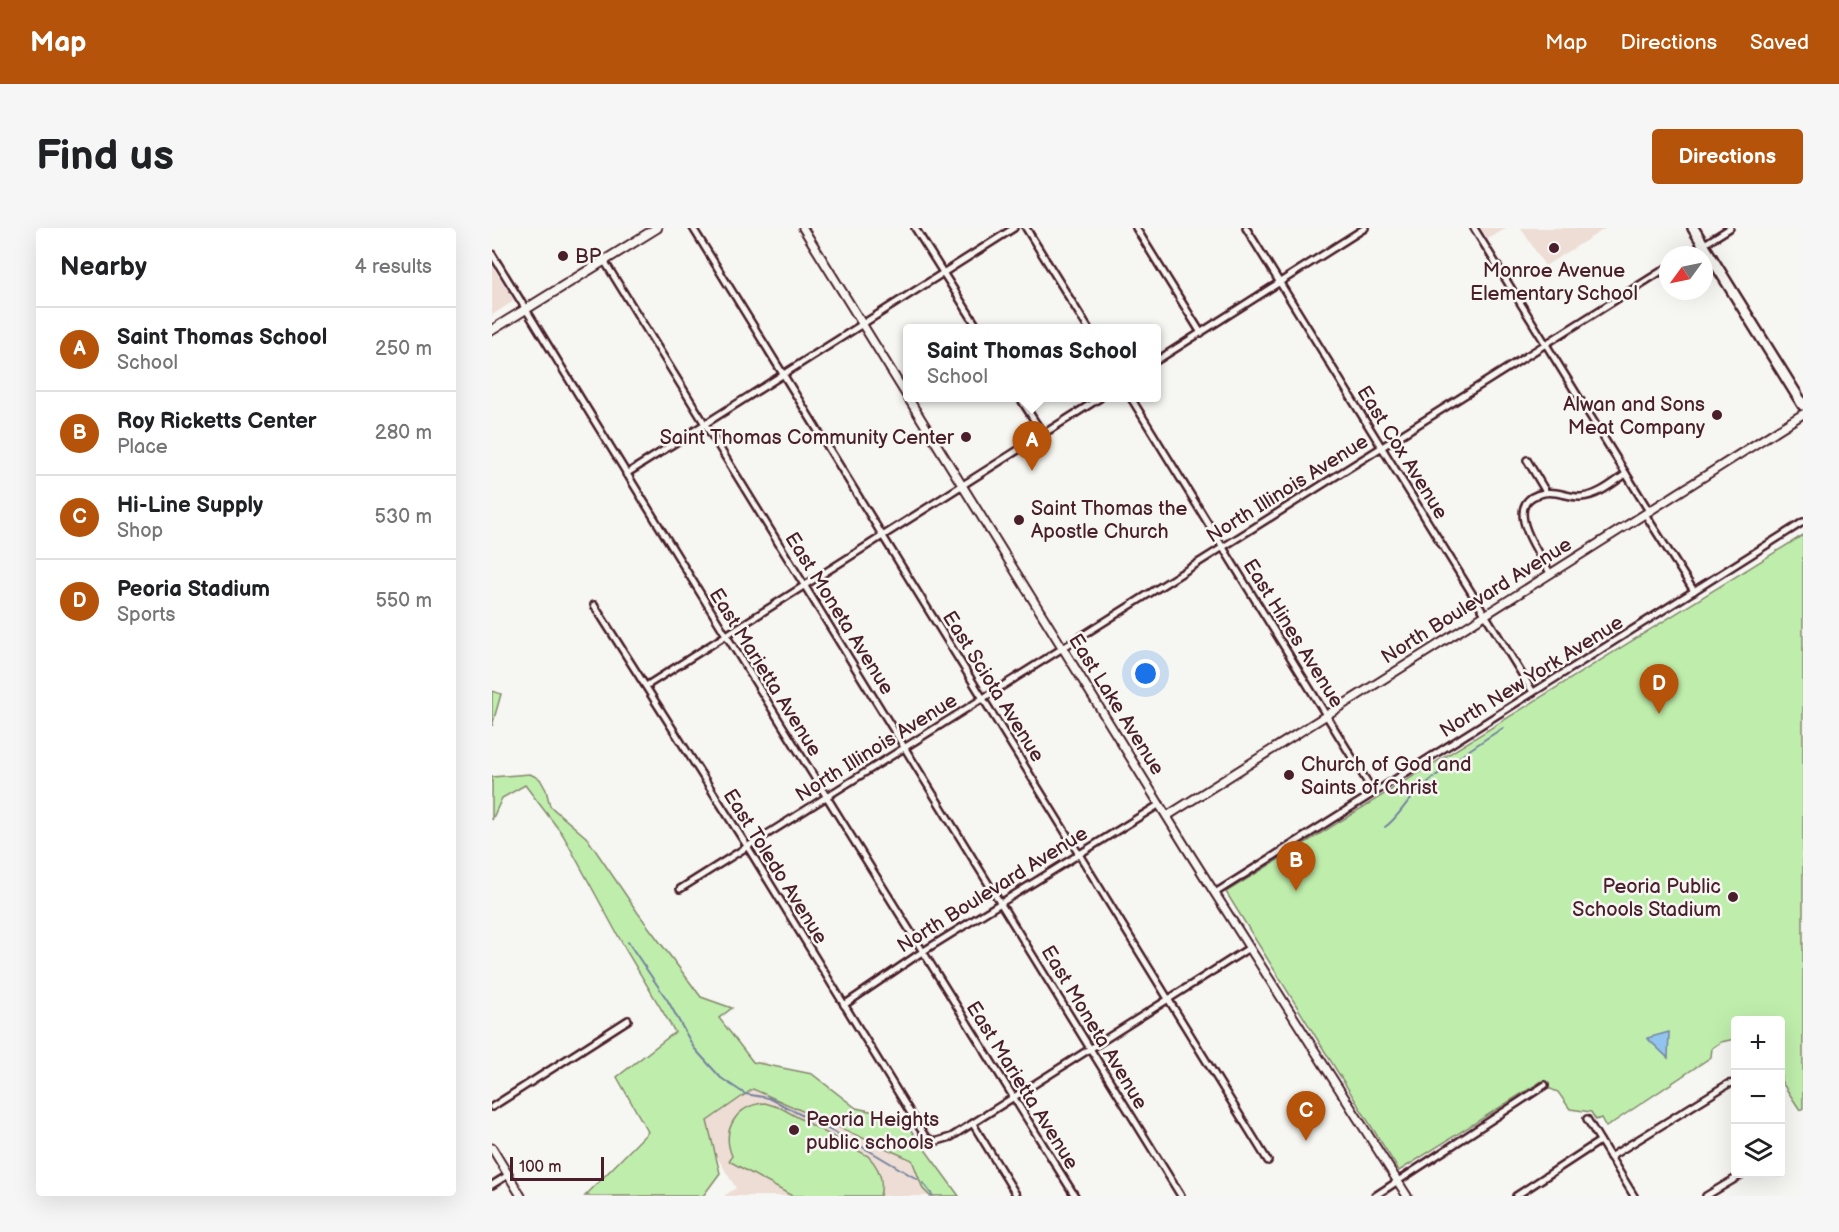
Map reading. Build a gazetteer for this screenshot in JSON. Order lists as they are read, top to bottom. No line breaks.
{"streets":{"street":["East Cox Avenue","North Illinois Avenue","North Boulevard Avenue","East Moneta Avenue","East Hines Avenue","East Marietta Avenue","North New York Avenue","East Sciota Avenue","East Lake Avenue","East Toledo Avenue"]},"crossings":[["East Cox Avenue","North Illinois Avenue"],["East Cox Avenue","North Boulevard Avenue"],["East Cox Avenue","North New York Avenue"],["North Illinois Avenue","East Moneta Avenue"],["North Illinois Avenue","East Hines Avenue"],["North Illinois Avenue","East Marietta Avenue"],["North Illinois Avenue","East Sciota Avenue"],["North Illinois Avenue","East Lake Avenue"],["North Illinois Avenue","East Toledo Avenue"],["North Boulevard Avenue","East Moneta Avenue"],["North Boulevard Avenue","East Hines Avenue"],["North Boulevard Avenue","East Marietta Avenue"],["North Boulevard Avenue","East Sciota Avenue"],["North Boulevard Avenue","East Lake Avenue"],["North Boulevard Avenue","East Toledo Avenue"],["East Hines Avenue","North New York Avenue"],["North New York Avenue","East Lake Avenue"]],"places":["Monroe Avenue Elementary School","BP","Alwan and Sons Meat Company","Saint Thomas Community Center","Saint Thomas the Apostle Church","Church of God and Saints of Christ","Peoria Public Schools Stadium","Peoria Heights public schools"],"scale_bar":"100 m","north":"bottom left","page":{"header":"Map","nav":["Map","Directions","Saved"],"buttons":"Directions","title":"Find us","heading":["Nearby","4 results"],"list":[{"mark":"A","name":"Saint Thomas School","note":"School","value":"250 m"},{"mark":"B","name":"Roy Ricketts Center","note":"Place","value":"280 m"},{"mark":"C","name":"Hi-Line Supply","note":"Shop","value":"530 m"},{"mark":"D","name":"Peoria Stadium","note":"Sports","value":"550 m"}],"popup":["Saint Thomas School","School"],"pins":["A","D","B","C"],"map_buttons":["+","−"],"scale":"100 m"}}
